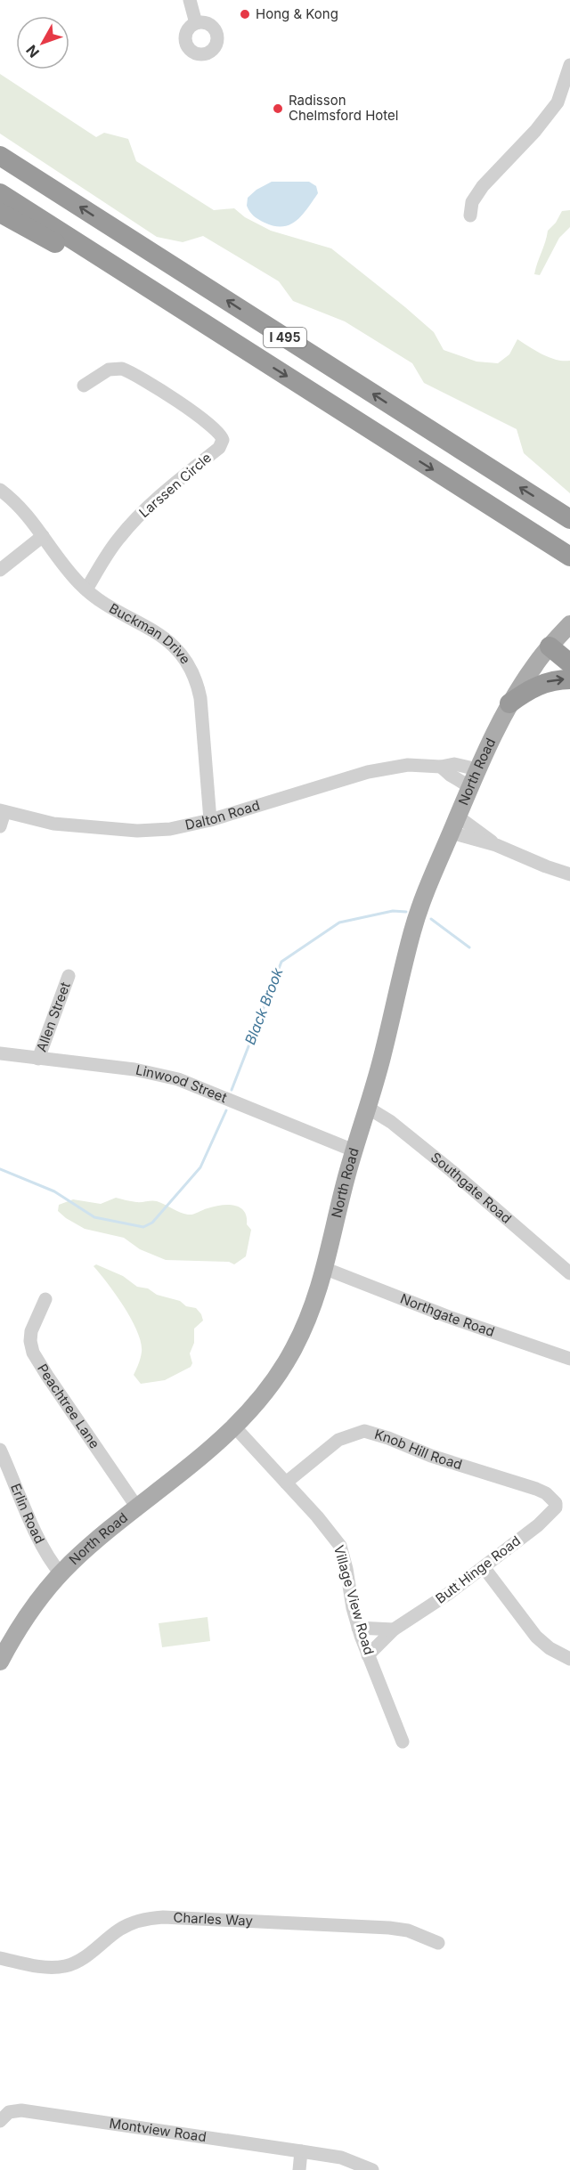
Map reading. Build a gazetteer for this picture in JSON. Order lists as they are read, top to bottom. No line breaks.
{"streets":{"highway":["I 495"],"main road":["North Road"],"street":["Larssen Circle","Buckman Drive","Dalton Road","Allen Street","Linwood Street","Southgate Road","Northgate Road","Peachtree Lane","Knob Hill Road","Erlin Road","Butt Hinge Road","Village View Road","Charles Way","Montview Road"]},"crossings":[["Larssen Circle","Buckman Drive"],["Buckman Drive","Dalton Road"],["North Road","Dalton Road"],["North Road","Linwood Street"],["North Road","Southgate Road"],["North Road","Northgate Road"],["North Road","Peachtree Lane"],["North Road","Erlin Road"],["North Road","Village View Road"],["Allen Street","Linwood Street"],["Knob Hill Road","Butt Hinge Road"],["Knob Hill Road","Village View Road"],["Butt Hinge Road","Village View Road"]],"water":["Black Brook"],"places":["Hong & Kong","Radisson Chelmsford Hotel"],"north":"bottom left"}
